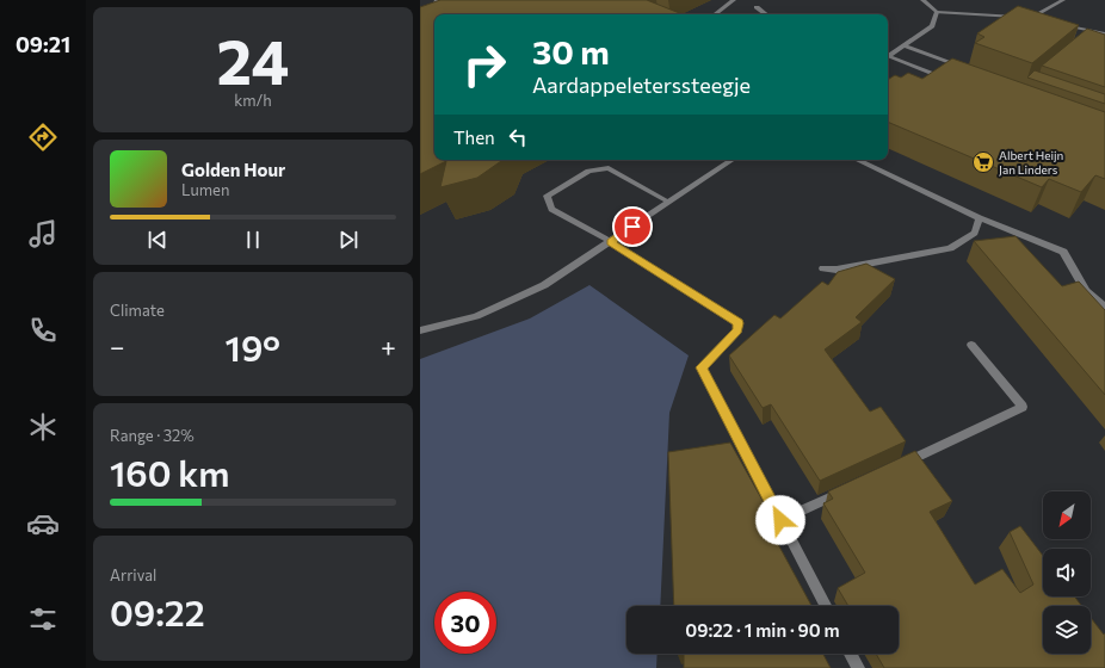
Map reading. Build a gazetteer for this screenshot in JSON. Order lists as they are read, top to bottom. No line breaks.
{"places":{"supermarket":["Albert Heijn Jan Linders"]},"north":"bottom left","page":{"tabs":"09:21","tile":[["24","km/h"],"Climate",["Range · 32%","160 km"],["Arrival","09:22"]],"turn":["30 m","Aardappeleterssteegje"],"then":"Then","song":["Golden Hour","Lumen"],"heat":["−","19°","+"],"limit":"30","trip":"09:22 · 1 min · 90 m"}}
